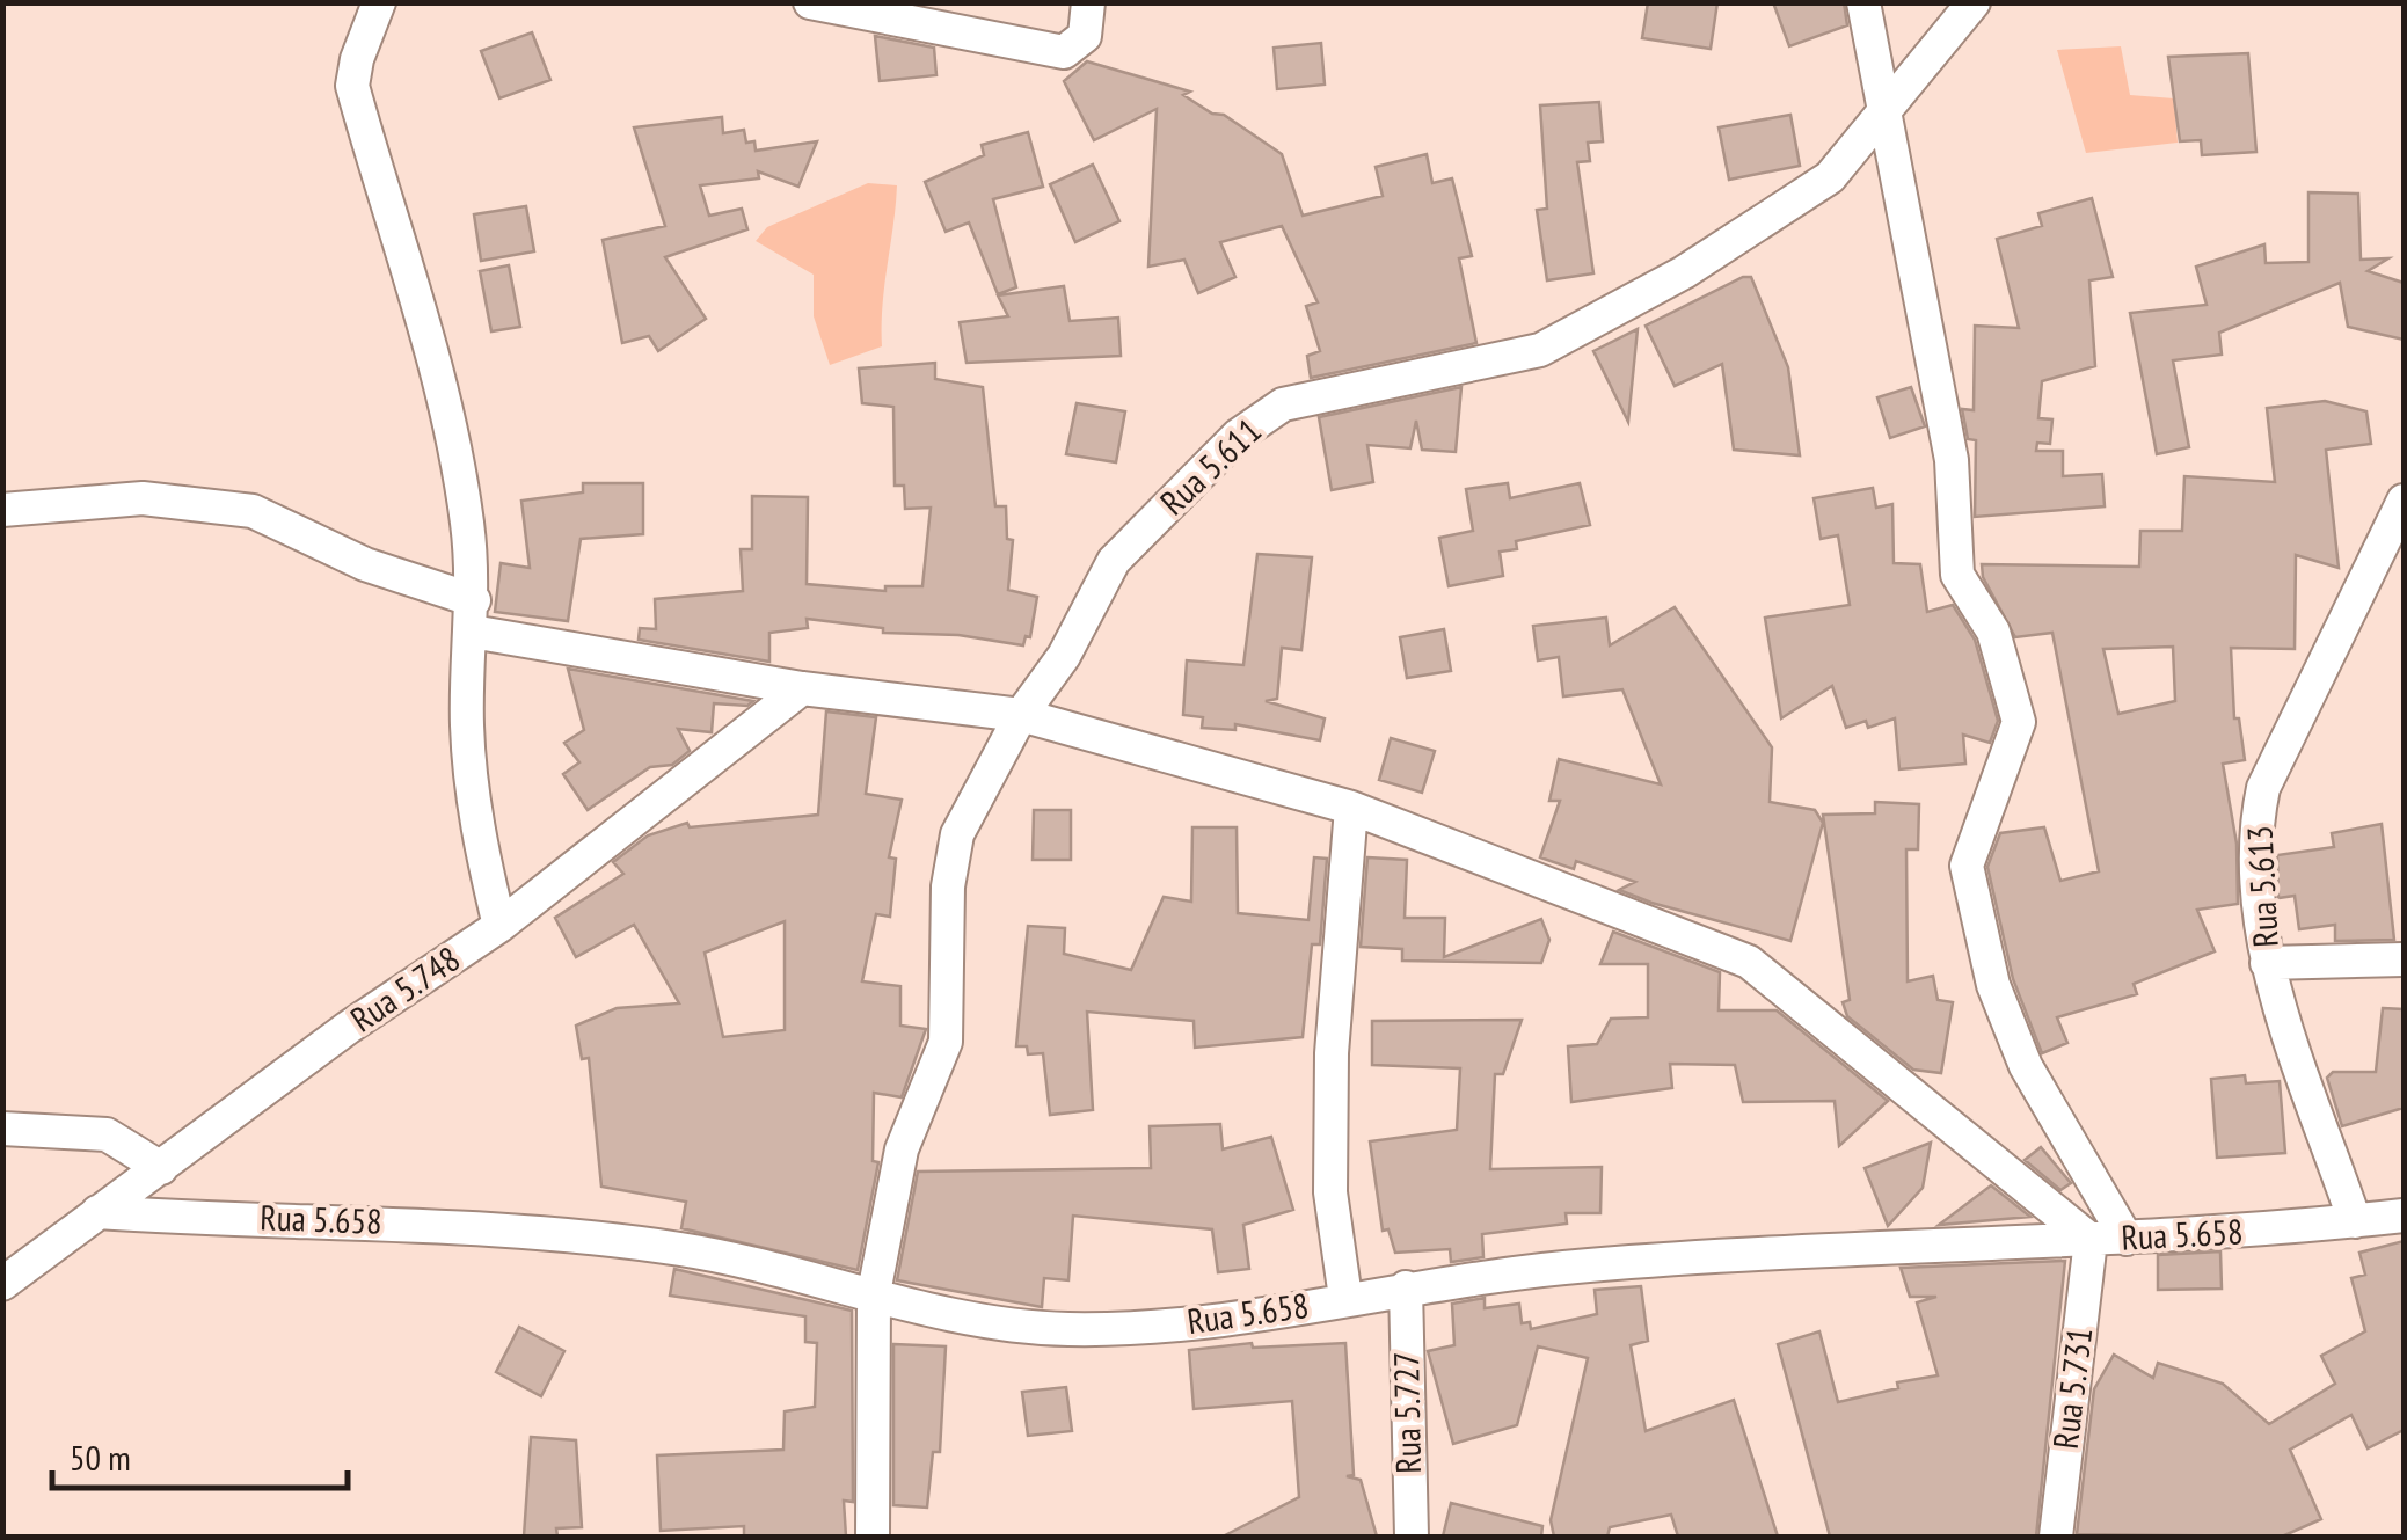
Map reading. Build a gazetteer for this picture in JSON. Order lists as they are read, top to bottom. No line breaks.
{"streets":{"street":["Rua 5.611","Rua 5.613","Rua 5.748","Rua 5.658","Rua 5.731","Rua 5.727"]},"crossings":[["Rua 5.611","Rua 5.658"],["Rua 5.613","Rua 5.658"],["Rua 5.748","Rua 5.658"],["Rua 5.658","Rua 5.731"],["Rua 5.658","Rua 5.727"]],"scale_bar":"50 m"}
